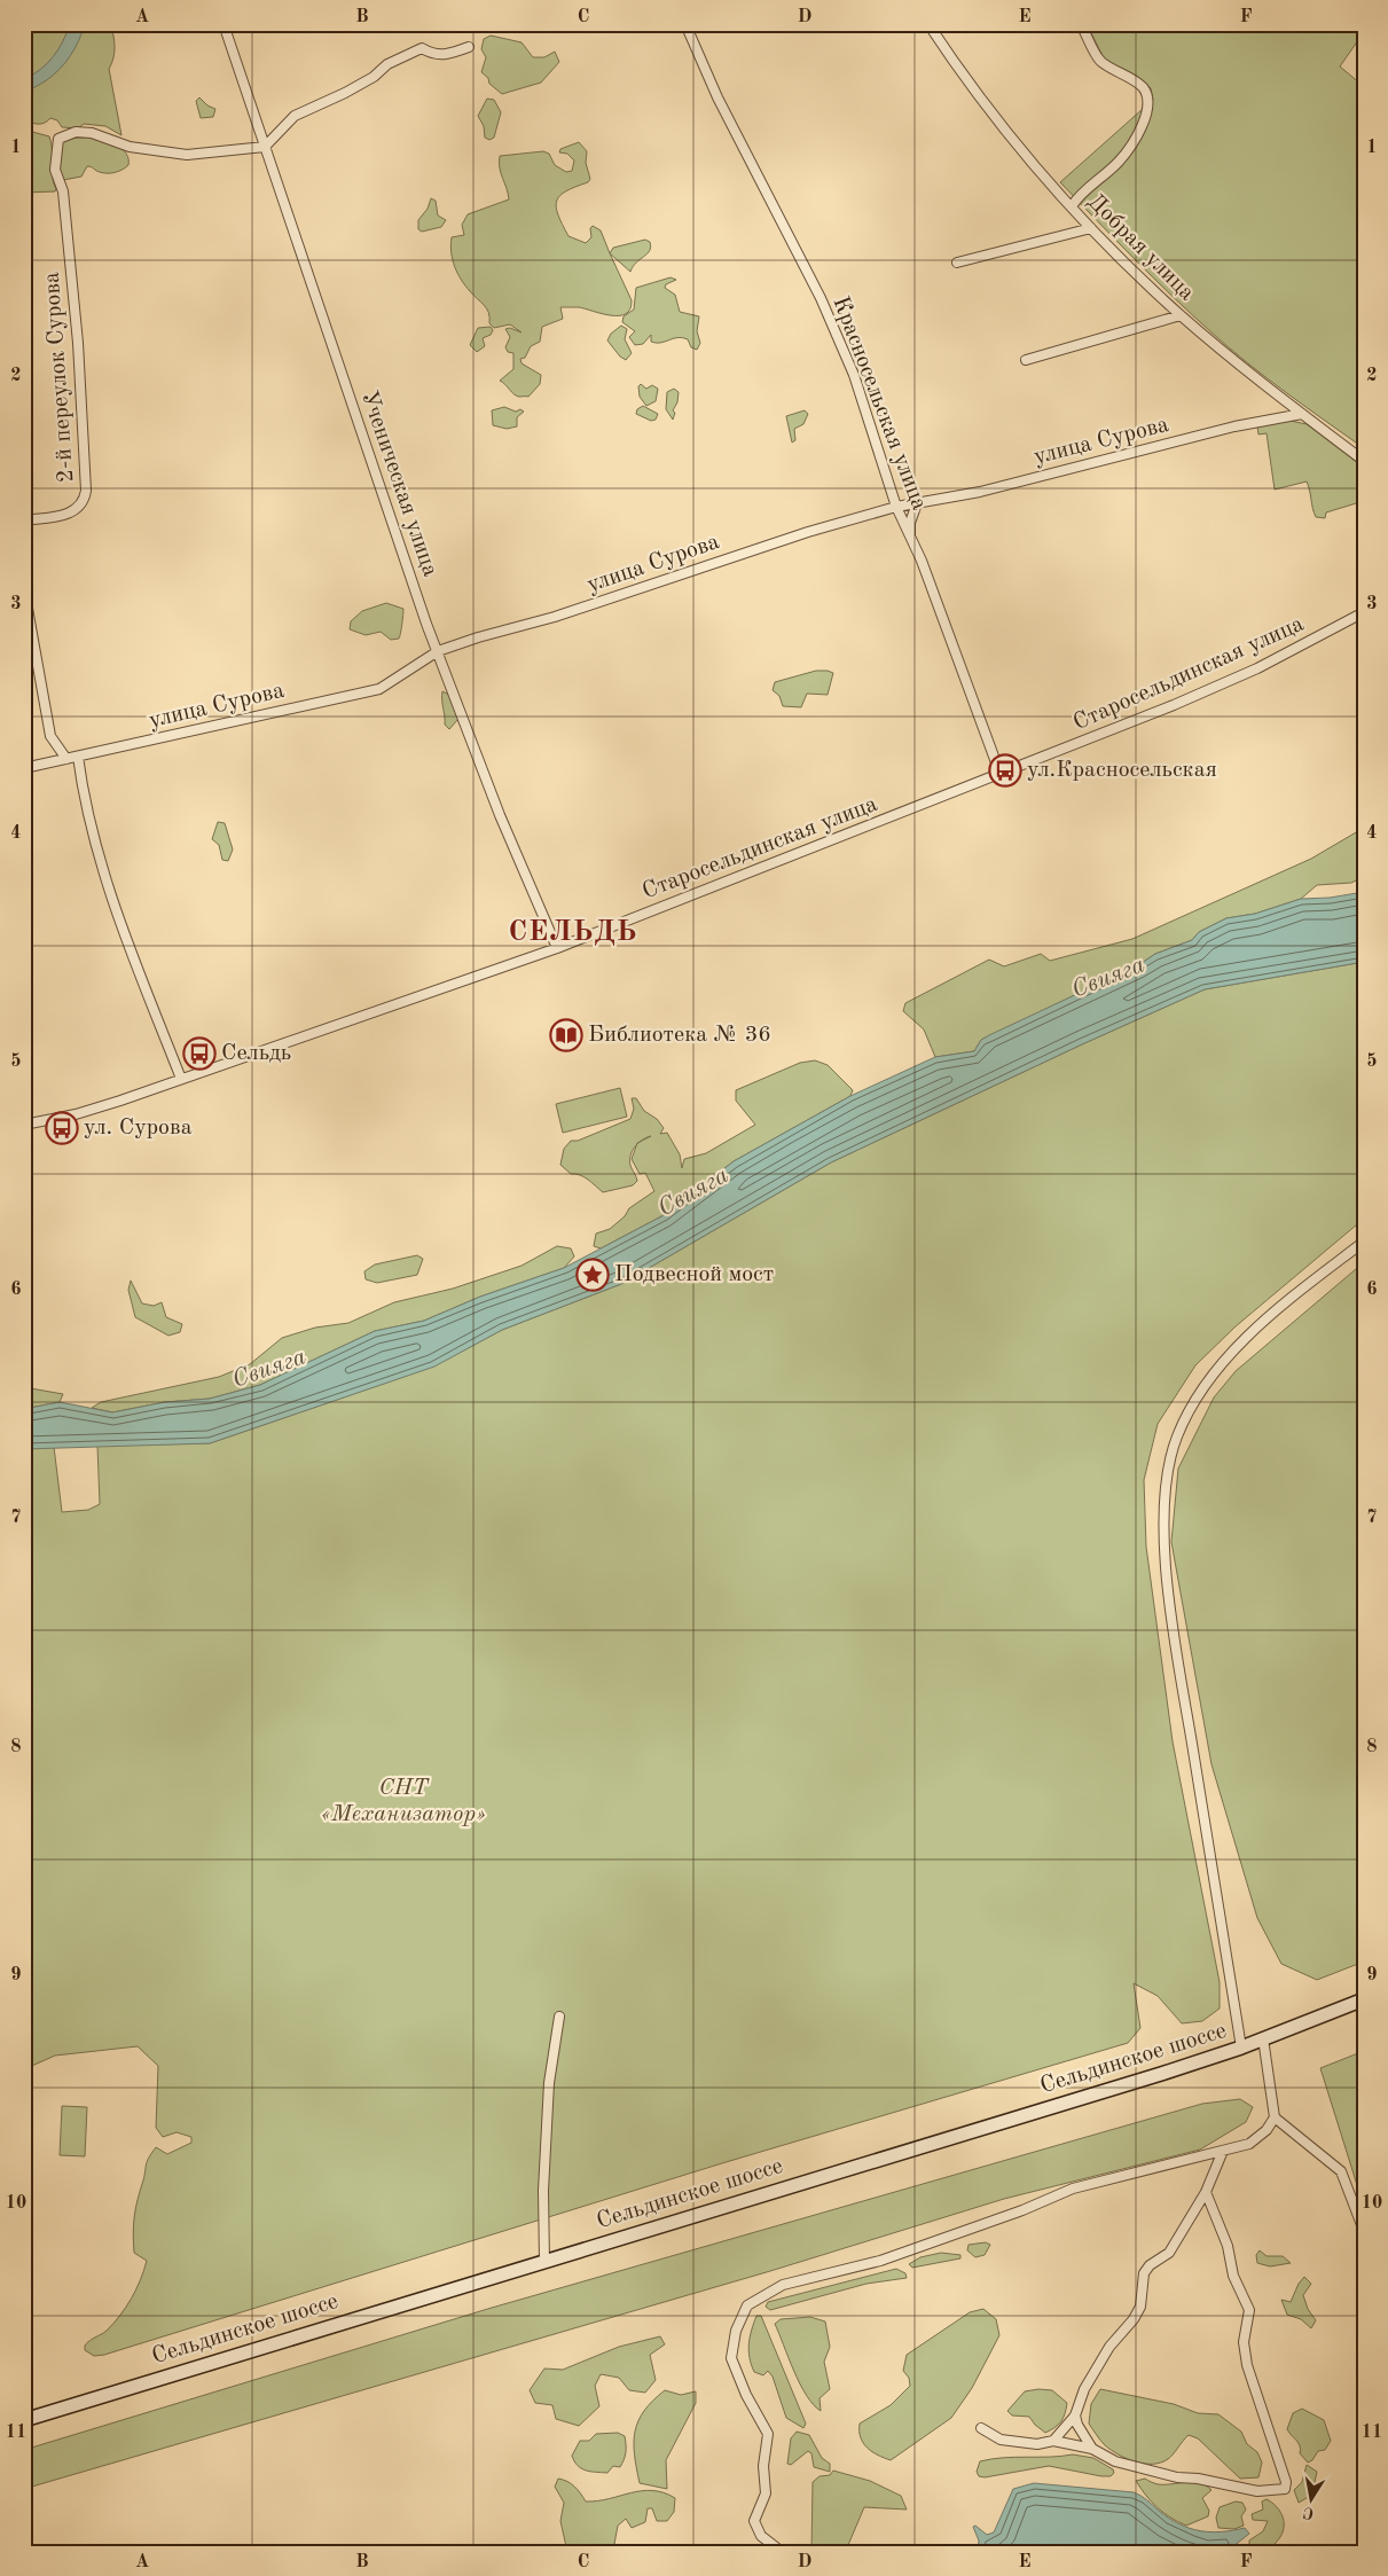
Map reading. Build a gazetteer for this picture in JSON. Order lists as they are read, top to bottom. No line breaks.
{"streets":{"main road":["Сельдинское шоссе"],"street":["Добрая улица","2-й переулок Сурова","Красносельская улица","улица Сурова","Ученическая улица","Старосельдинская улица"]},"crossings":[["Добрая улица","улица Сурова"],["2-й переулок Сурова","Ученическая улица"],["Красносельская улица","улица Сурова"],["Красносельская улица","Старосельдинская улица"],["улица Сурова","Ученическая улица"],["Ученическая улица","Старосельдинская улица"]],"districts":["СЕЛЬДЬ"],"water":["Свияга"],"parks":["СНТ «Механизатор»"],"places":{"bus stop":["ул.Красносельская","Сельдь","ул. Сурова"],"library":["Библиотека № 36"],"place":["Подвесной мост"]},"north":"bottom","grid":{"columns":["A","B","C","D","E","F"],"rows":["1","2","3","4","5","6","7","8","9","10","11"]}}
